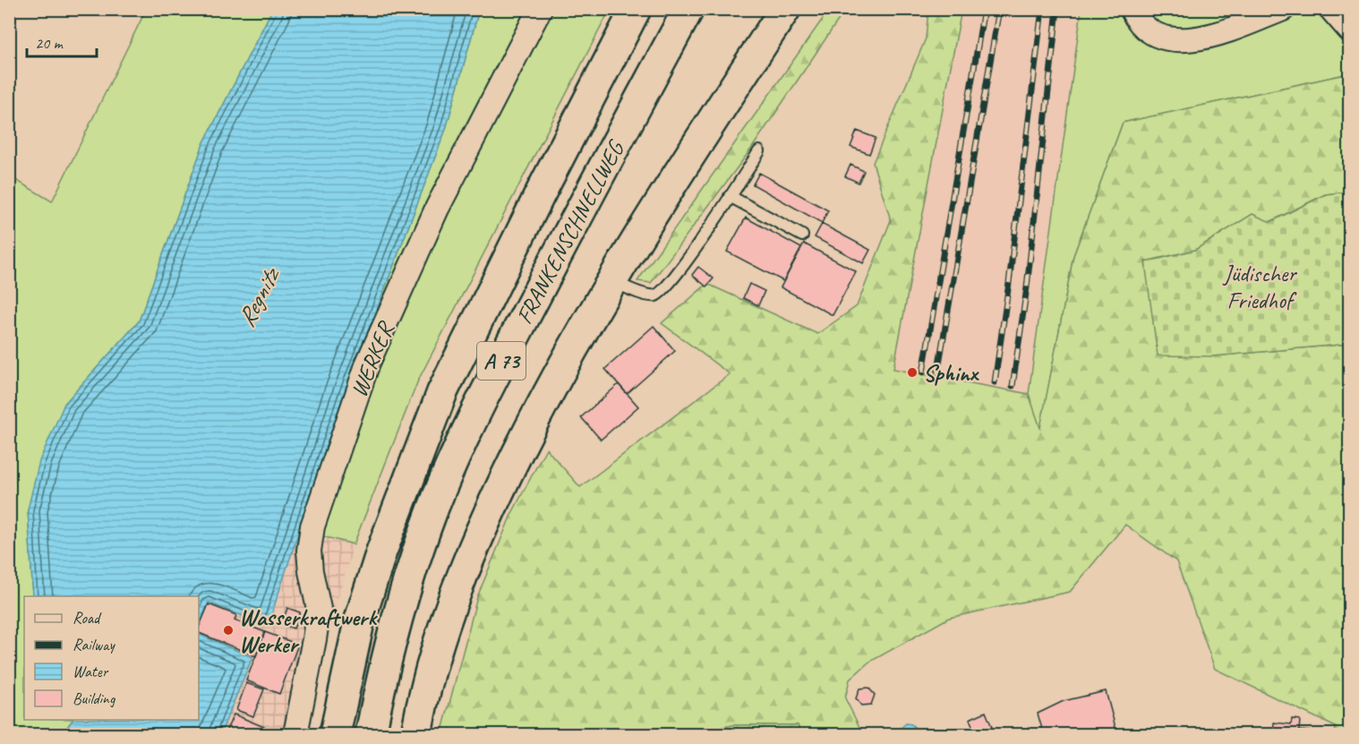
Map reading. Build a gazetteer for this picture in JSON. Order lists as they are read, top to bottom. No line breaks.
{"streets":{"main road":["FRANKENSCHNELLWEG","A 73"],"street":["WERKER"]},"water":["Regnitz"],"parks":["Jüdischer Friedhof"],"places":["Sphinx","Wasserkraftwerk Werker"],"legend":["Road","Railway","Water","Building"],"scale_bar":"20 m"}
